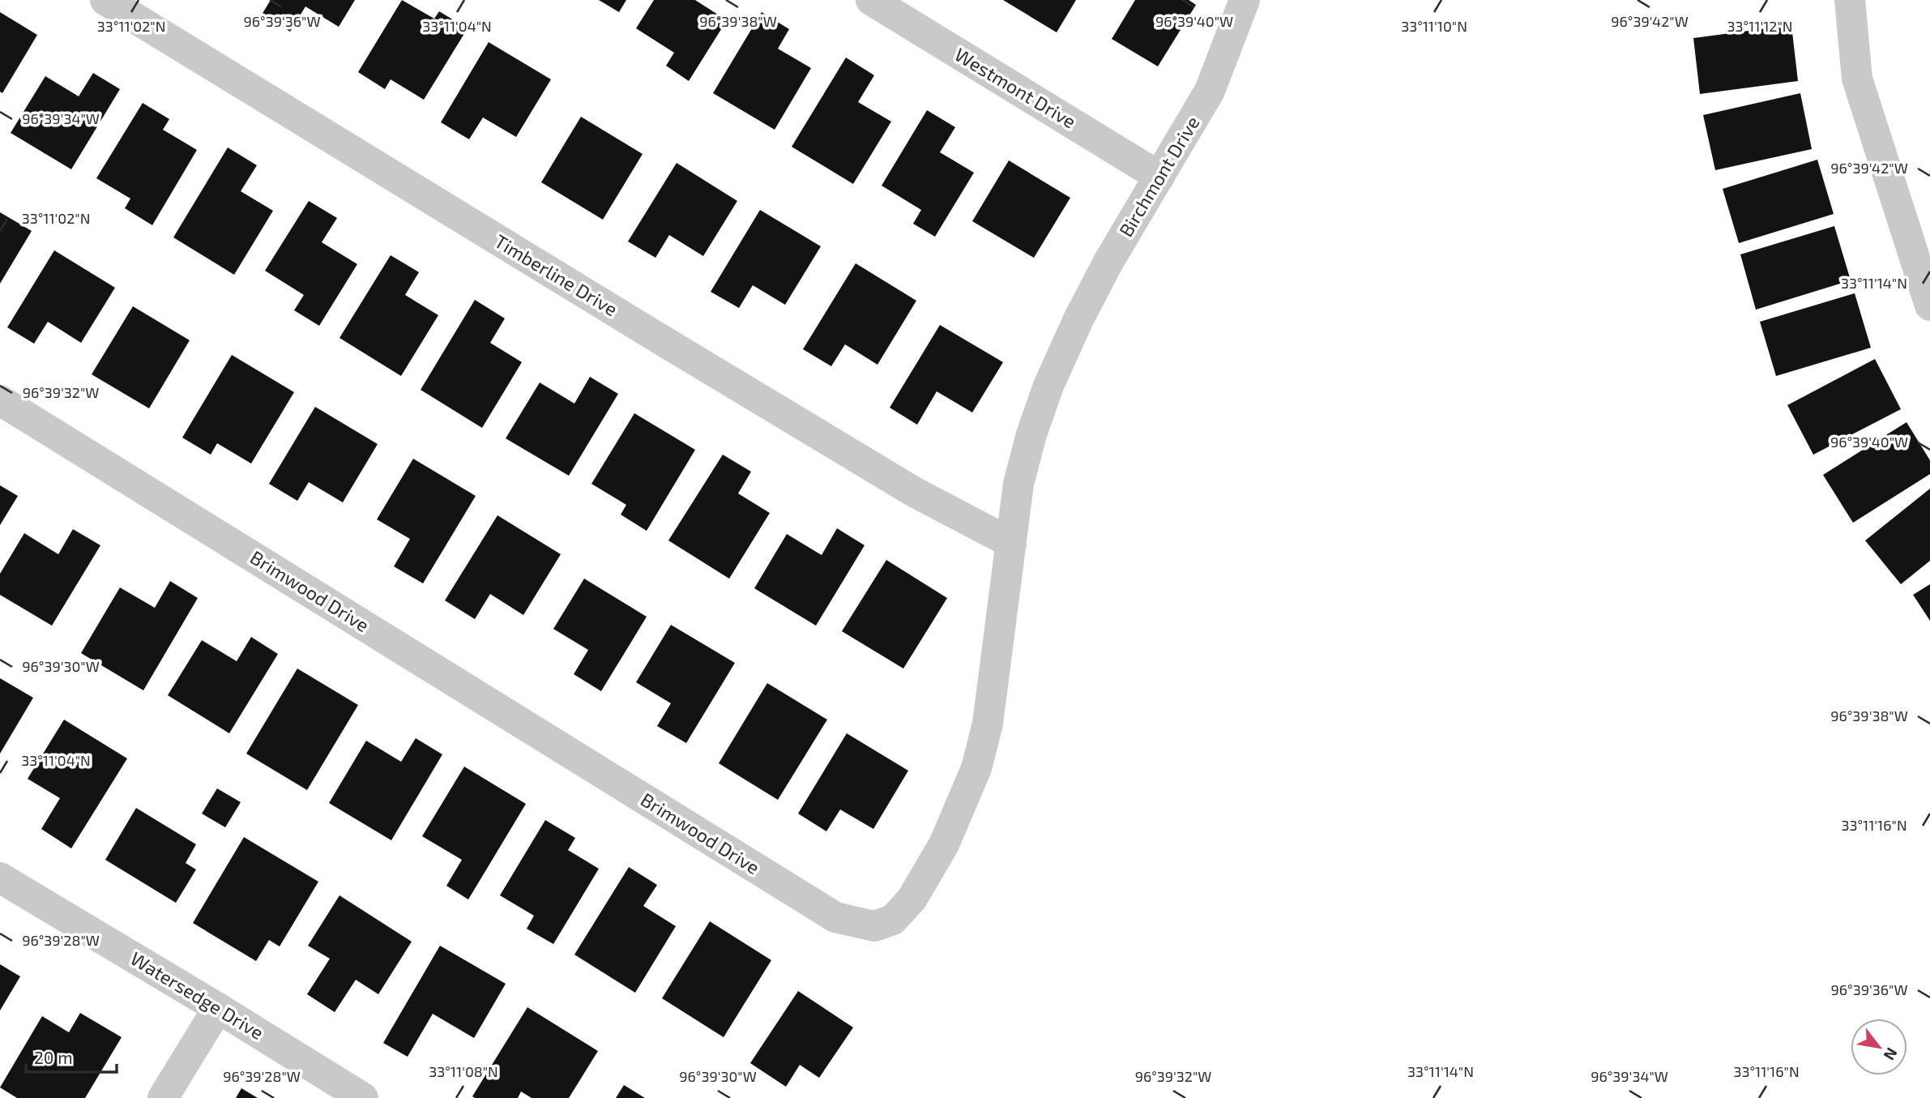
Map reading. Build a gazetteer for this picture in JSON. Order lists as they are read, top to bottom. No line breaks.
{"streets":{"street":["Westmont Drive","Birchmont Drive","Timberline Drive","Brimwood Drive","Watersedge Drive"]},"crossings":[["Westmont Drive","Birchmont Drive"],["Birchmont Drive","Brimwood Drive"],["Timberline Drive","Brimwood Drive"]],"scale_bar":"20 m","north":"bottom right","coordinates":["96°39'36\"W","96°39'38\"W","96°39'40\"W","96°39'42\"W","33°11'04\"N","33°11'10\"N","33°11'12\"N","33°11'02\"N","96°39'34\"W","33°11'14\"N","96°39'32\"W","96°39'30\"W","33°11'16\"N","96°39'28\"W","33°11'08\"N"]}
